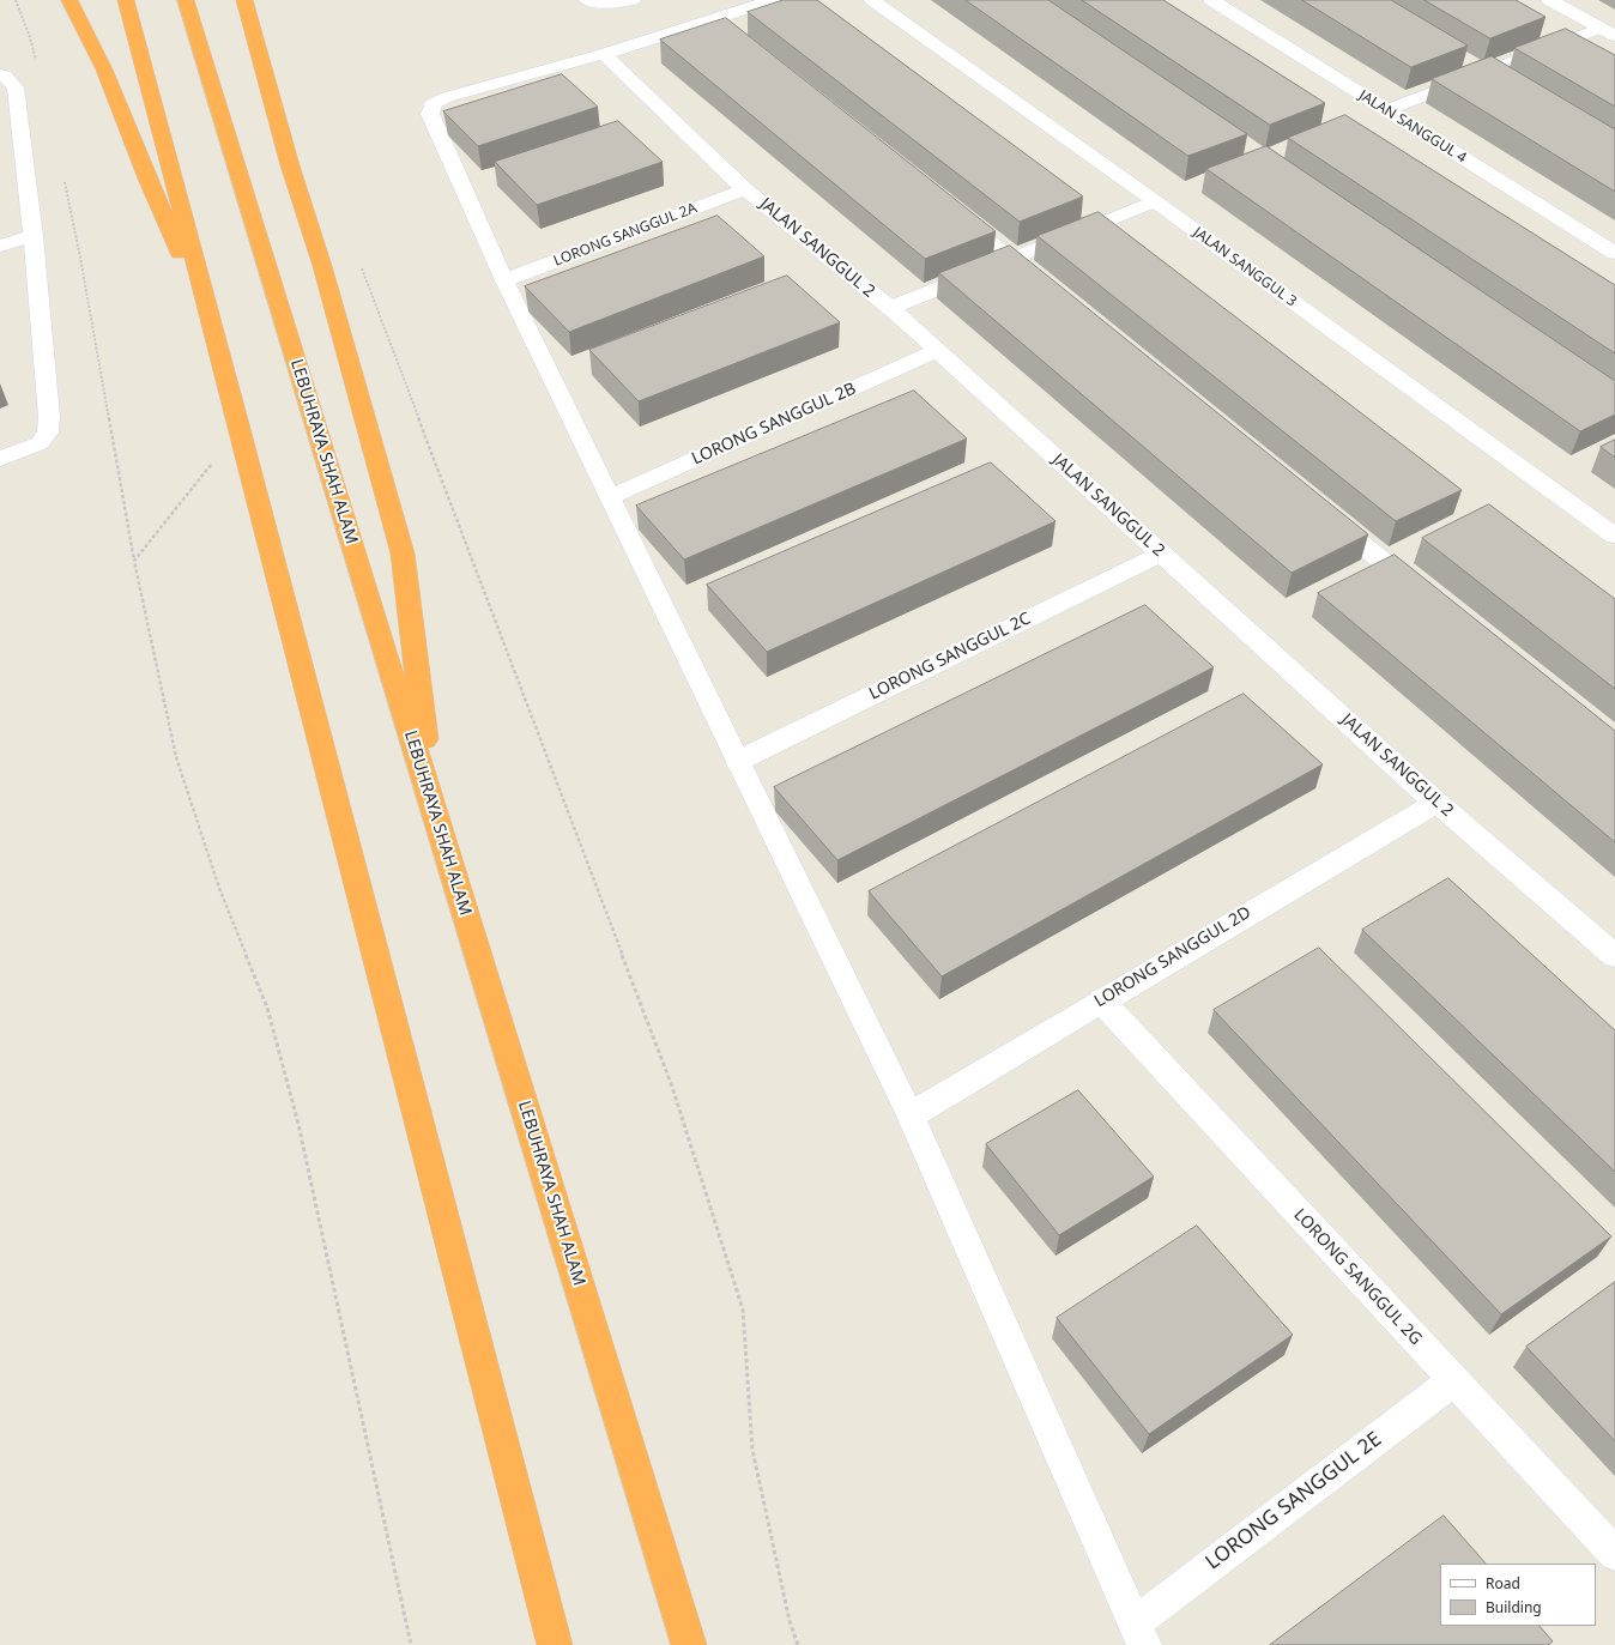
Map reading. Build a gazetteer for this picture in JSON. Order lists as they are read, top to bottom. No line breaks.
{"streets":{"highway":["LEBUHRAYA SHAH ALAM"],"street":["JALAN SANGGUL 4","LORONG SANGGUL 2A","JALAN SANGGUL 2","JALAN SANGGUL 3","LORONG SANGGUL 2B","LORONG SANGGUL 2C","LORONG SANGGUL 2D","LORONG SANGGUL 2G","LORONG SANGGUL 2E"]},"crossings":[["LORONG SANGGUL 2A","JALAN SANGGUL 2"],["JALAN SANGGUL 2","LORONG SANGGUL 2B"],["JALAN SANGGUL 2","LORONG SANGGUL 2C"],["JALAN SANGGUL 2","LORONG SANGGUL 2D"],["LORONG SANGGUL 2D","LORONG SANGGUL 2G"],["LORONG SANGGUL 2G","LORONG SANGGUL 2E"]],"legend":["Road","Building"]}
